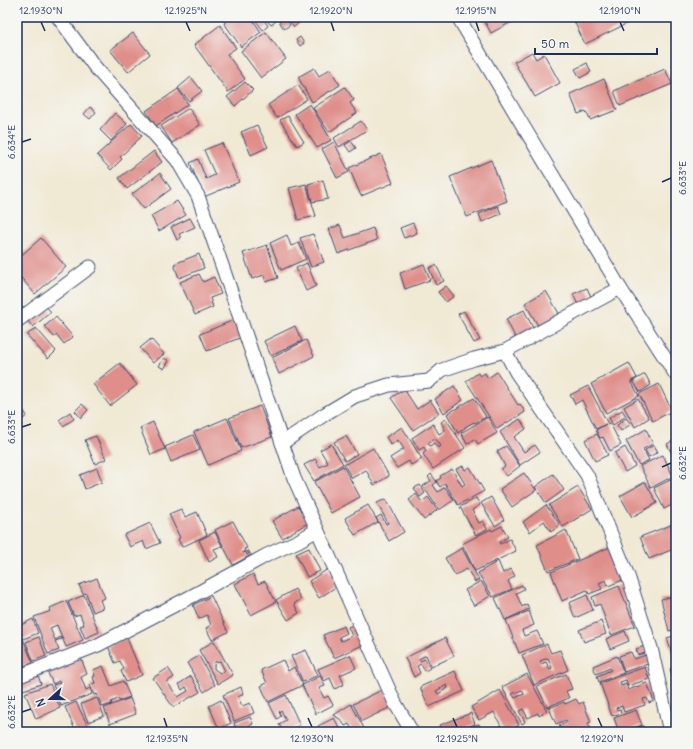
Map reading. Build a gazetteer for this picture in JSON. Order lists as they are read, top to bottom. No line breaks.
{"scale_bar":"50 m","north":"left","coordinates":["12.1930°N","12.1925°N","12.1920°N","12.1915°N","12.1910°N","6.634°E","6.633°E","6.632°E","12.1935°N"]}
